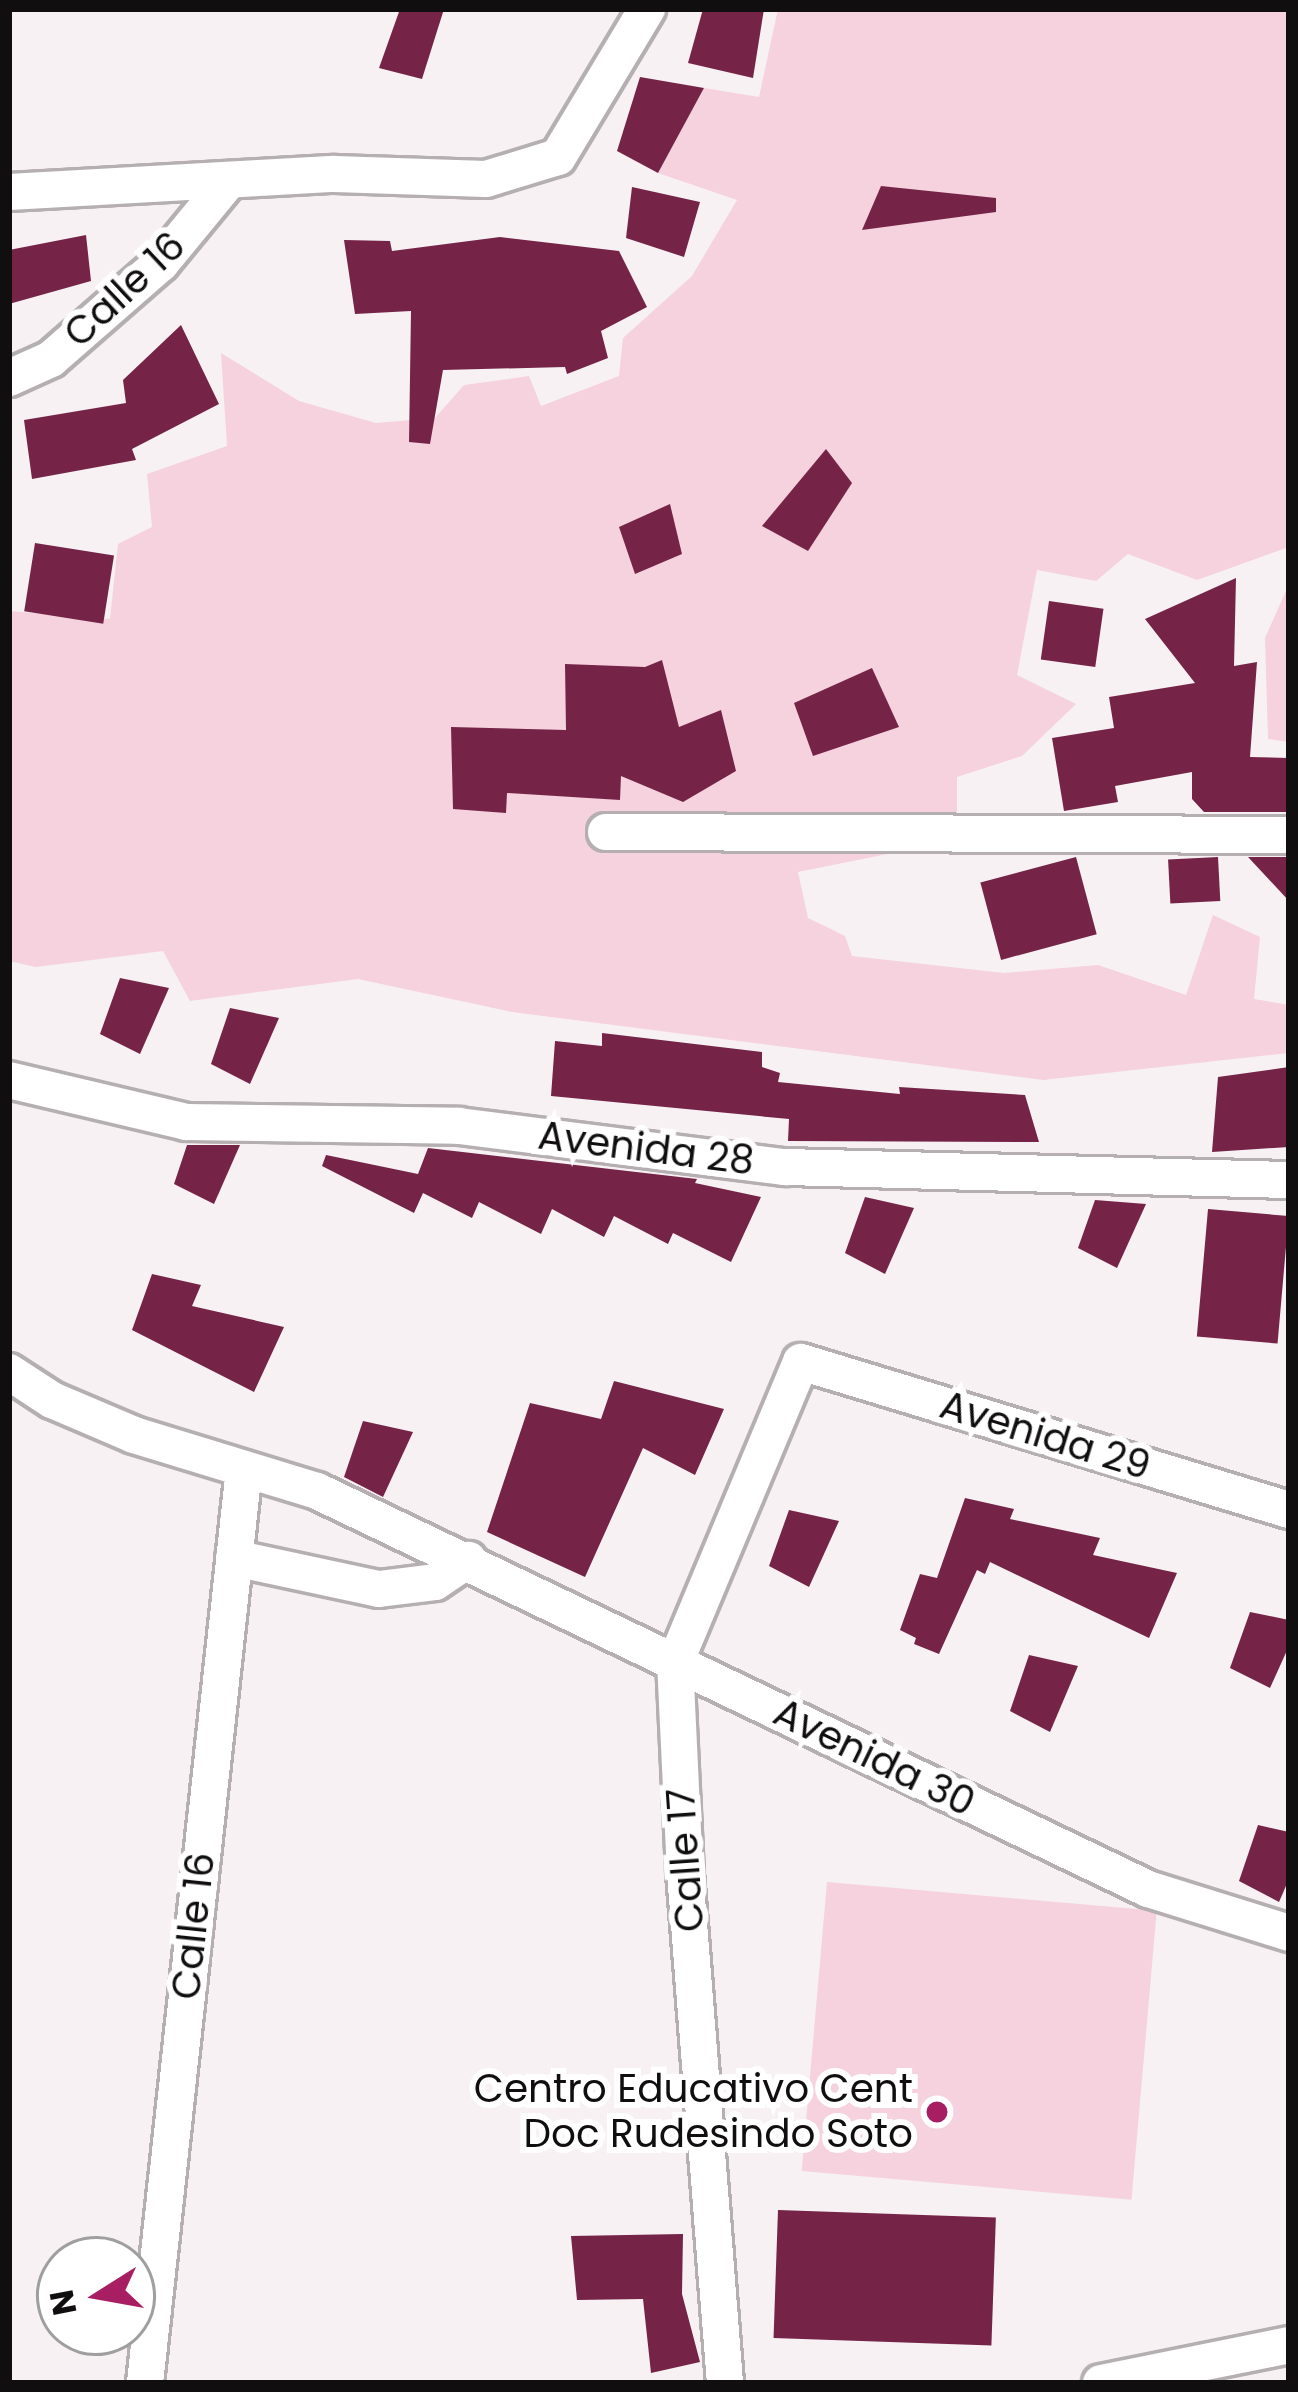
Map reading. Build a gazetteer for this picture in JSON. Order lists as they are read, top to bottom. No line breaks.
{"streets":{"street":["Calle 16","Avenida 28","Avenida 29","Avenida 30","Calle 17"]},"crossings":[["Calle 16","Avenida 30"],["Avenida 29","Calle 17"],["Avenida 30","Calle 17"]],"places":["Centro Educativo Cent Doc Rudesindo Soto"],"north":"left"}
